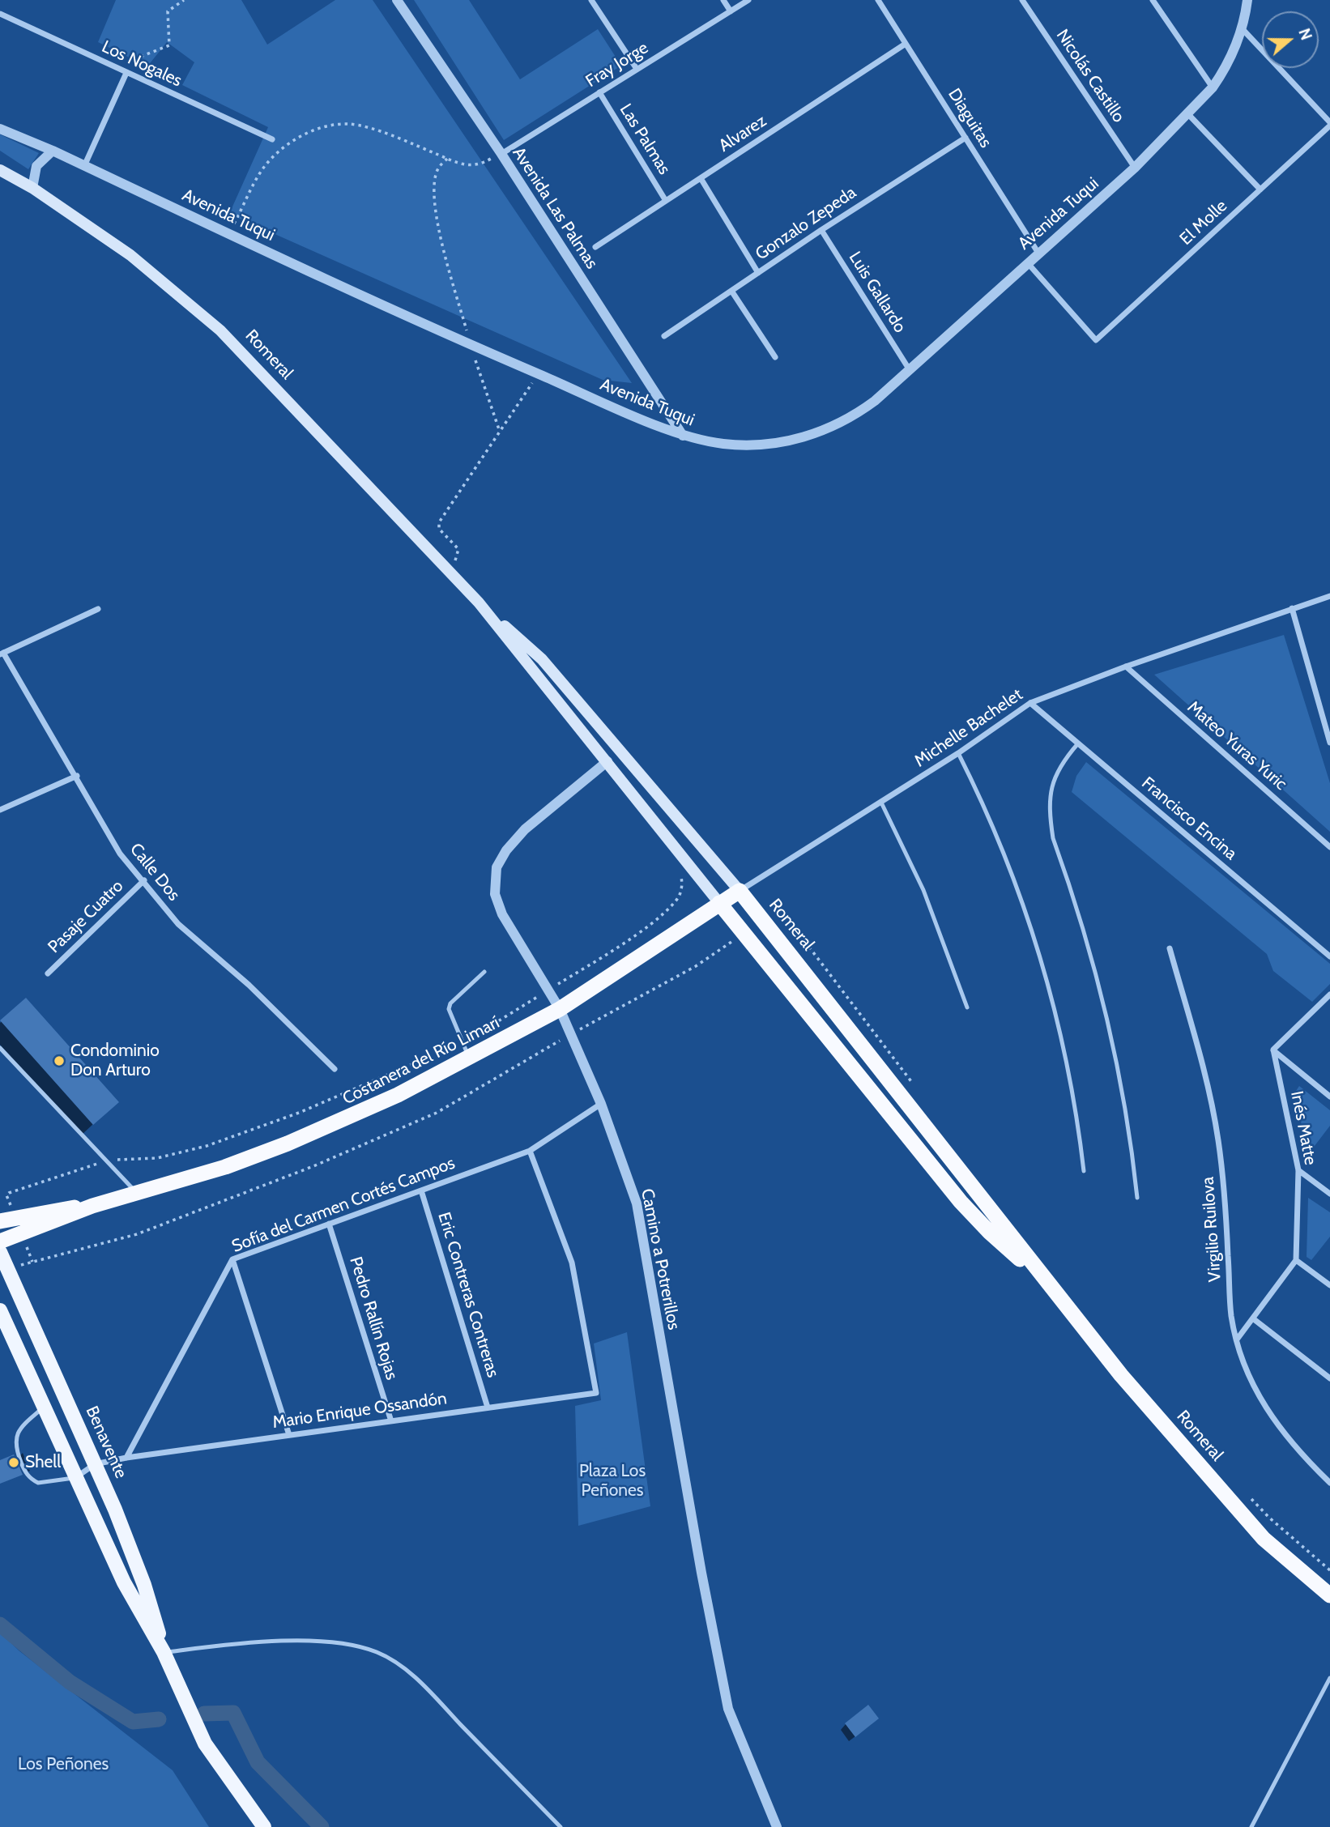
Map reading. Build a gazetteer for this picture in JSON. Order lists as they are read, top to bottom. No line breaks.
{"streets":{"highway":["Romeral","Costanera del Río Limarí"],"main road":["Benavente"],"street":["Los Nogales","Fray Jorge","Nicolás Castillo","Diaguitas","Alvarez","Las Palmas","Avenida Las Palmas","Avenida Tuqui","El Molle","Gonzalo Zepeda","Luis Gallardo","Michelle Bachelet","Mateo Yuras Yuric","Francisco Encina","Calle Dos","Pasaje Cuatro","Inés Matte","Sofía del Carmen Cortés Campos","Virgilio Ruilova","Camino a Potrerillos","Eric Contreras Contreras","Pedro Rallín Rojas","Mario Enrique Ossandón"]},"crossings":[["Fray Jorge","Las Palmas"],["Fray Jorge","Avenida Las Palmas"],["Nicolás Castillo","Avenida Tuqui"],["Diaguitas","Alvarez"],["Diaguitas","Avenida Tuqui"],["Diaguitas","Gonzalo Zepeda"],["Alvarez","Las Palmas"],["Avenida Las Palmas","Avenida Tuqui"],["Avenida Tuqui","El Molle"],["Avenida Tuqui","Luis Gallardo"],["Gonzalo Zepeda","Luis Gallardo"],["Romeral","Michelle Bachelet"],["Romeral","Costanera del Río Limarí"],["Romeral","Camino a Potrerillos"],["Michelle Bachelet","Mateo Yuras Yuric"],["Michelle Bachelet","Francisco Encina"],["Michelle Bachelet","Costanera del Río Limarí"],["Calle Dos","Pasaje Cuatro"],["Costanera del Río Limarí","Camino a Potrerillos"],["Sofía del Carmen Cortés Campos","Camino a Potrerillos"],["Sofía del Carmen Cortés Campos","Eric Contreras Contreras"],["Sofía del Carmen Cortés Campos","Pedro Rallín Rojas"],["Sofía del Carmen Cortés Campos","Mario Enrique Ossandón"],["Eric Contreras Contreras","Mario Enrique Ossandón"],["Pedro Rallín Rojas","Mario Enrique Ossandón"],["Mario Enrique Ossandón","Benavente"]],"parks":["Plaza Los Peñones","Los Peñones"],"places":["Condominio Don Arturo","Shell"],"north":"right"}
